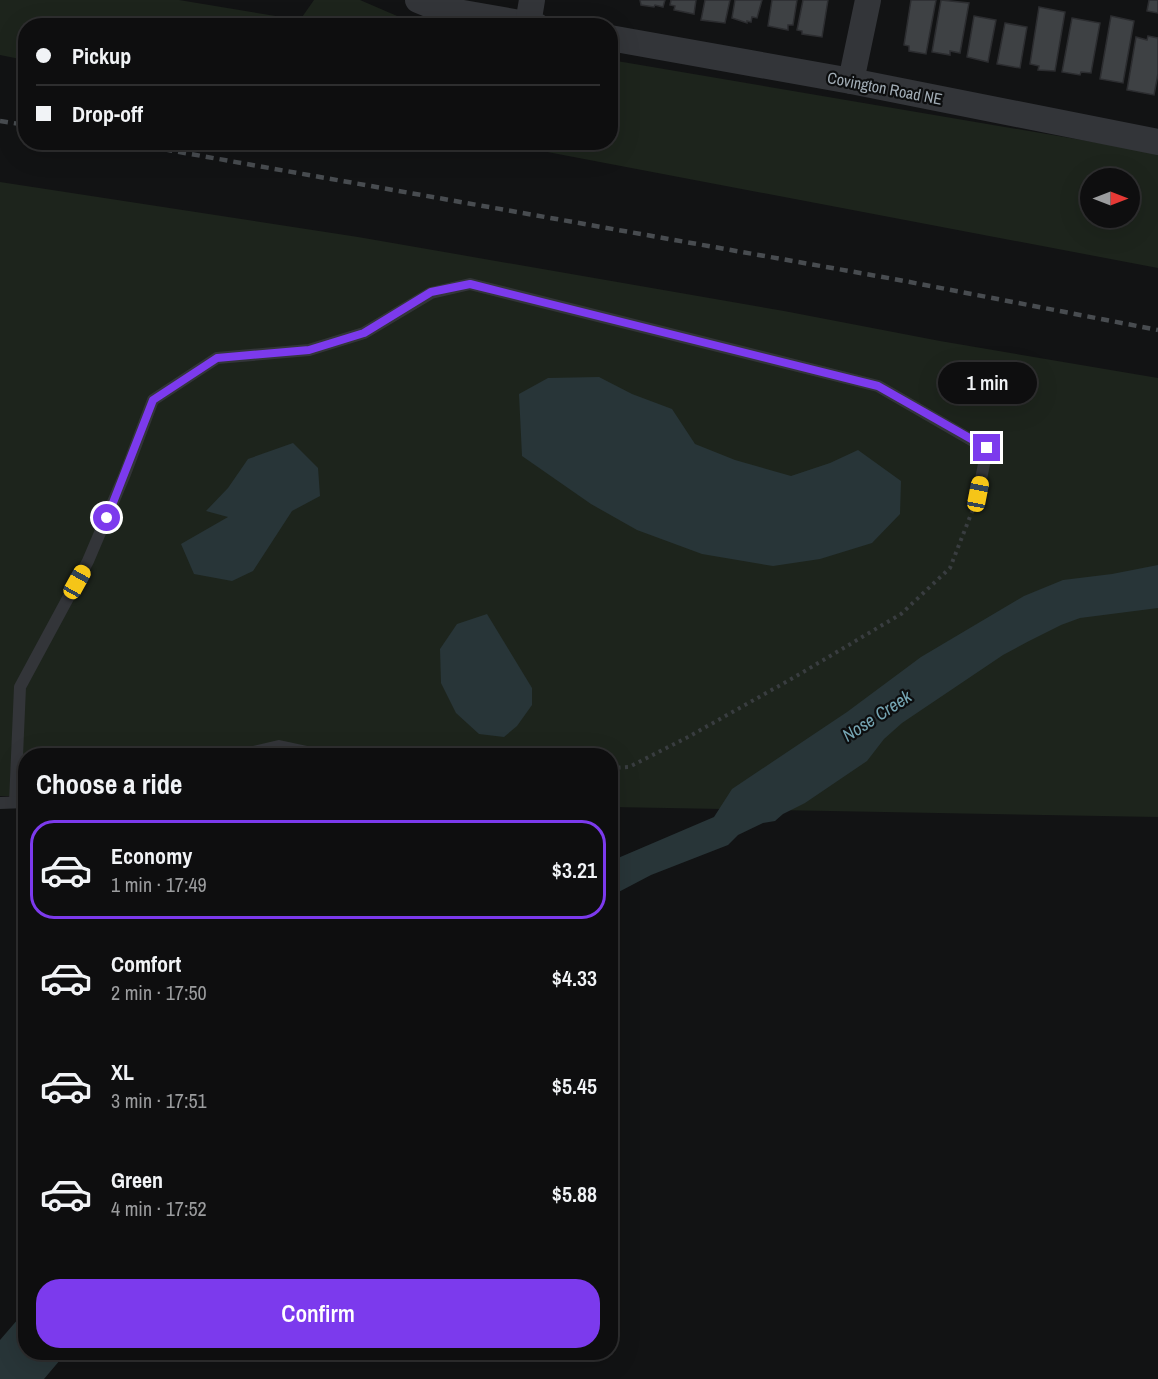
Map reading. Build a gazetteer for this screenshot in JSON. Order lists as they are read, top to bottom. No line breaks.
{"streets":{"street":["Covington Road NE"]},"water":["Nose Creek"],"north":"right","page":{"banner":["Pickup","Drop-off"],"bubble":"1 min","heading":"Choose a ride","list":[{"name":"Economy","note":"1 min · 17:49","value":"$3.21"},{"name":"Comfort","note":"2 min · 17:50","value":"$4.33"},{"name":"XL","note":"3 min · 17:51","value":"$5.45"},{"name":"Green","note":"4 min · 17:52","value":"$5.88"}],"buttons":"Confirm"}}
